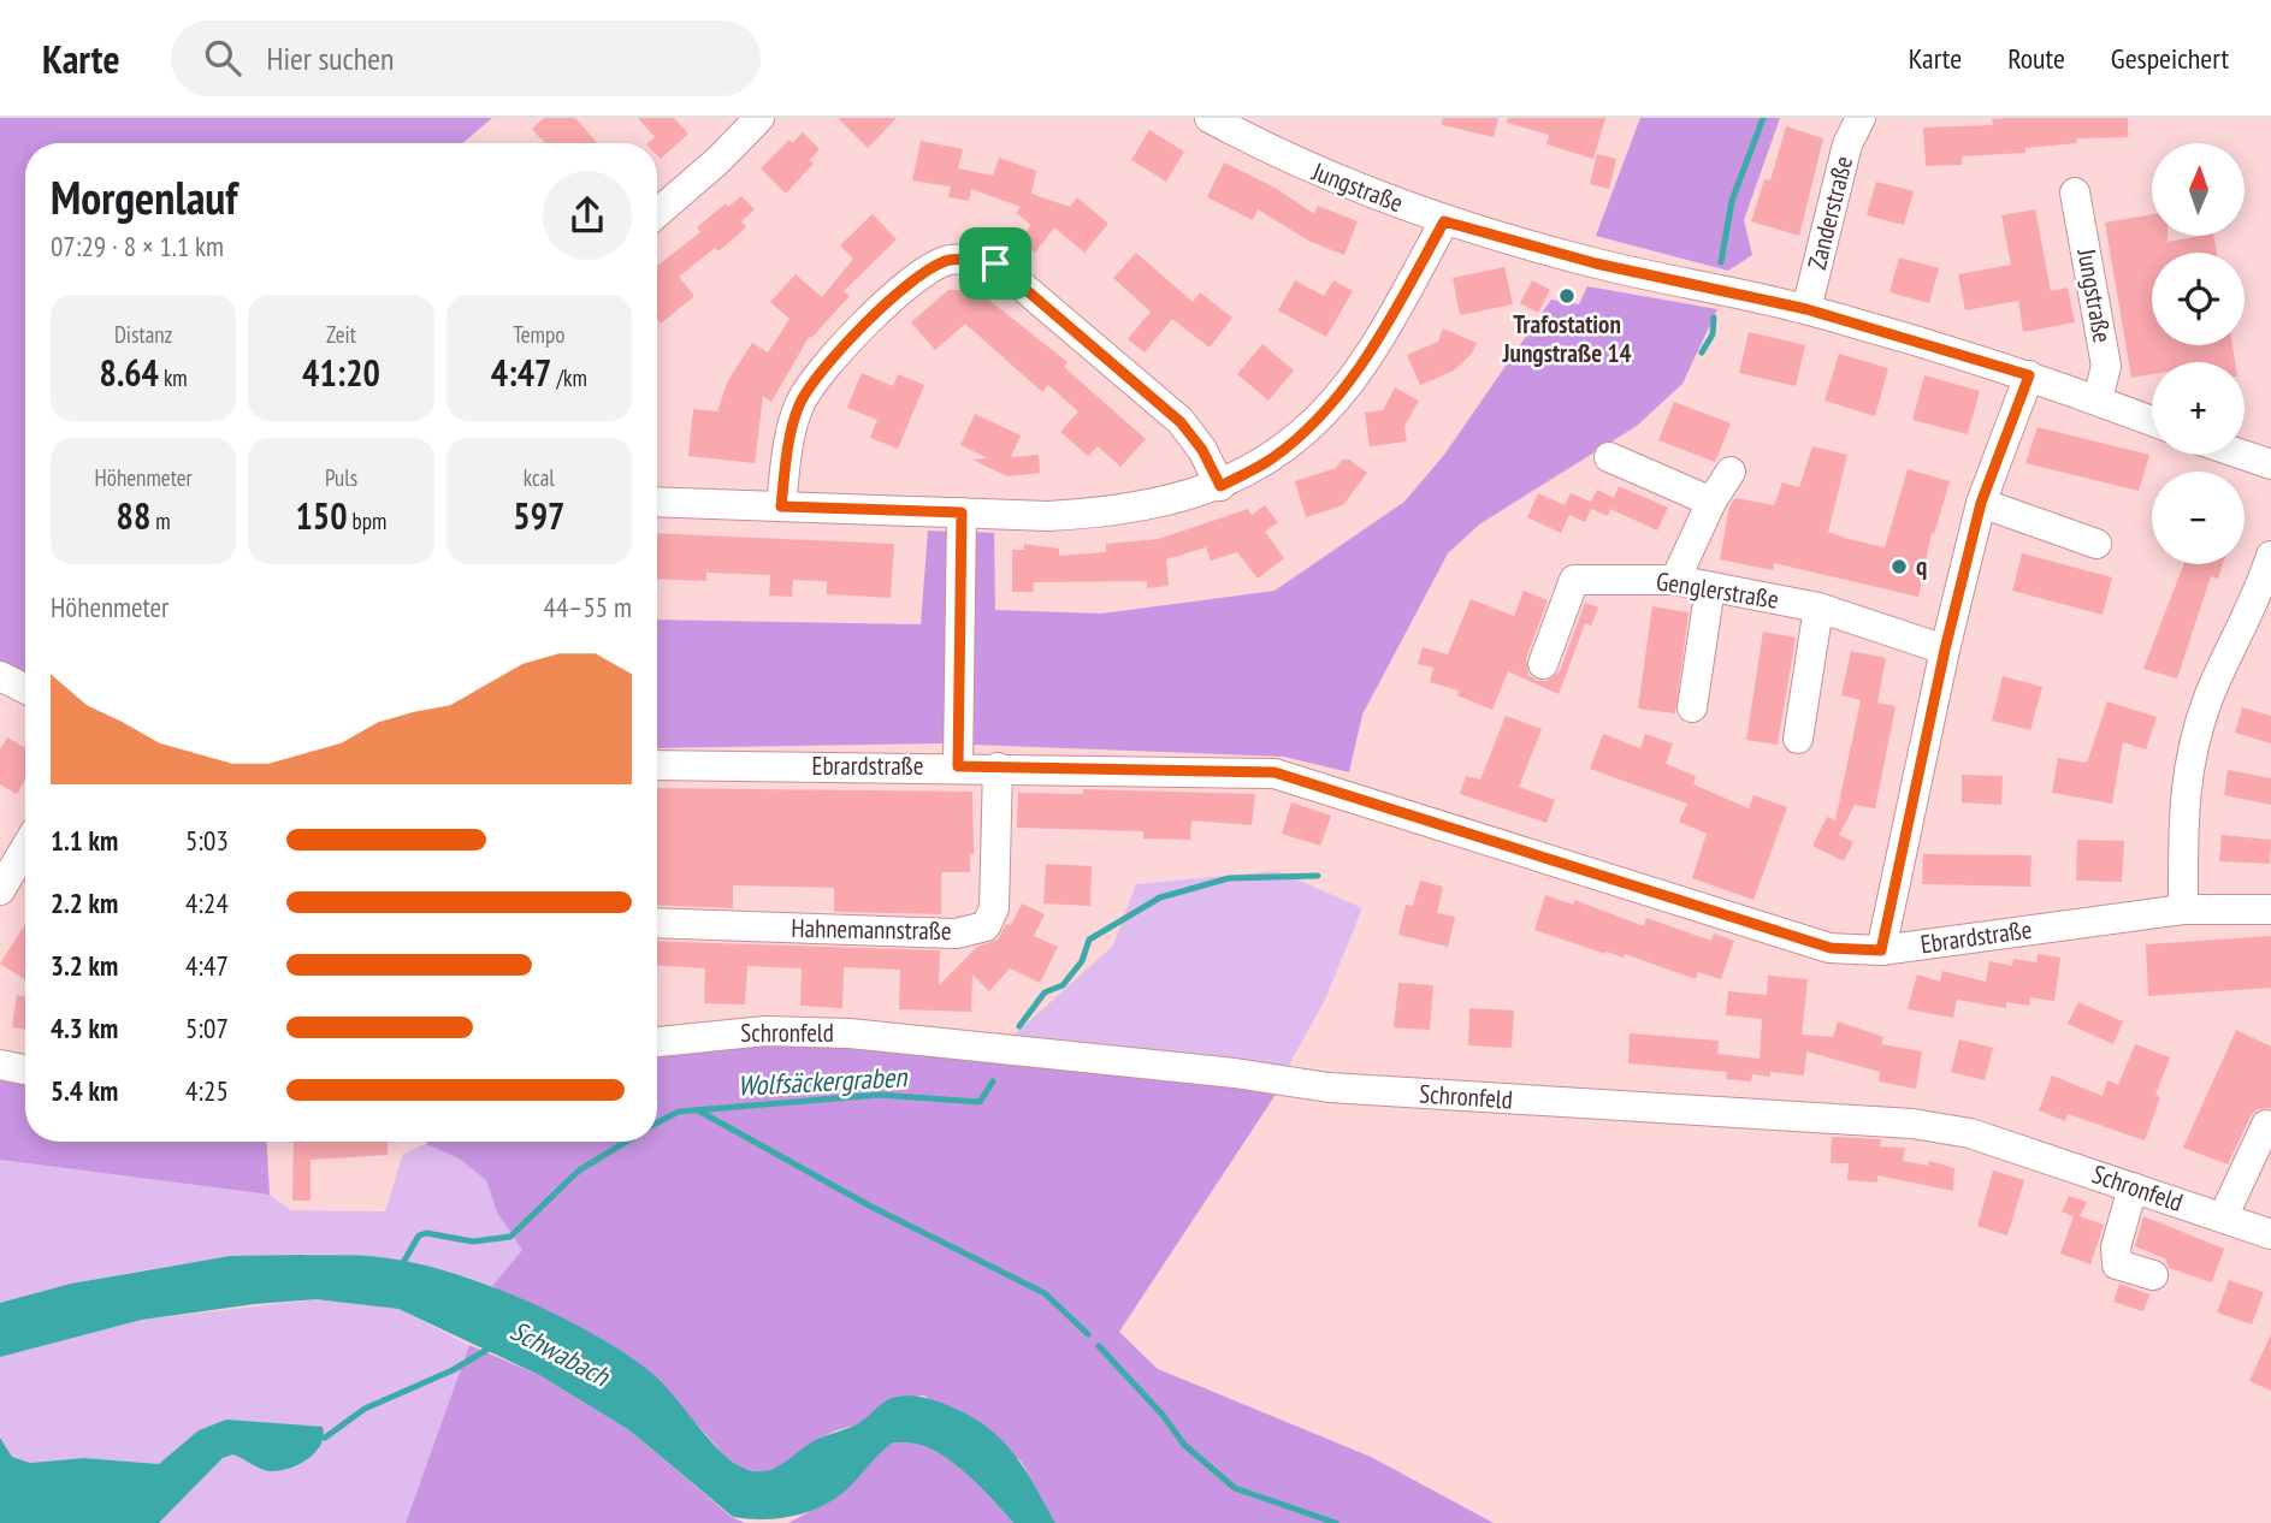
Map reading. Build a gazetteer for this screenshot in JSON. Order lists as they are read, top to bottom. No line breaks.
{"streets":{"street":["Jungstraße","Zanderstraße","Genglerstraße","Ebrardstraße","Hahnemannstraße","Schronfeld"]},"crossings":[["Jungstraße","Zanderstraße"],["Ebrardstraße","Hahnemannstraße"]],"water":["Wolfsäckergraben","Schwabach"],"places":["Trafostation Jungstraße 14","q"],"north":"top","page":{"header":"Karte","search":"Hier suchen","nav":["Karte","Route","Gespeichert"],"map_buttons":["+","−"],"heading":["Morgenlauf","07:29 · 8 × 1.1 km"],"stats":[["Distanz","8.64 km"],["Zeit","41:20"],["Tempo","4:47 /km"],["Höhenmeter","88 m"],["Puls","150 bpm"],["kcal","597"]],"chart":["Höhenmeter","44–55 m"],"list":[{"name":"1.1 km","note":"5:03"},{"name":"2.2 km","note":"4:24"},{"name":"3.2 km","note":"4:47"},{"name":"4.3 km","note":"5:07"},{"name":"5.4 km","note":"4:25"}]}}
